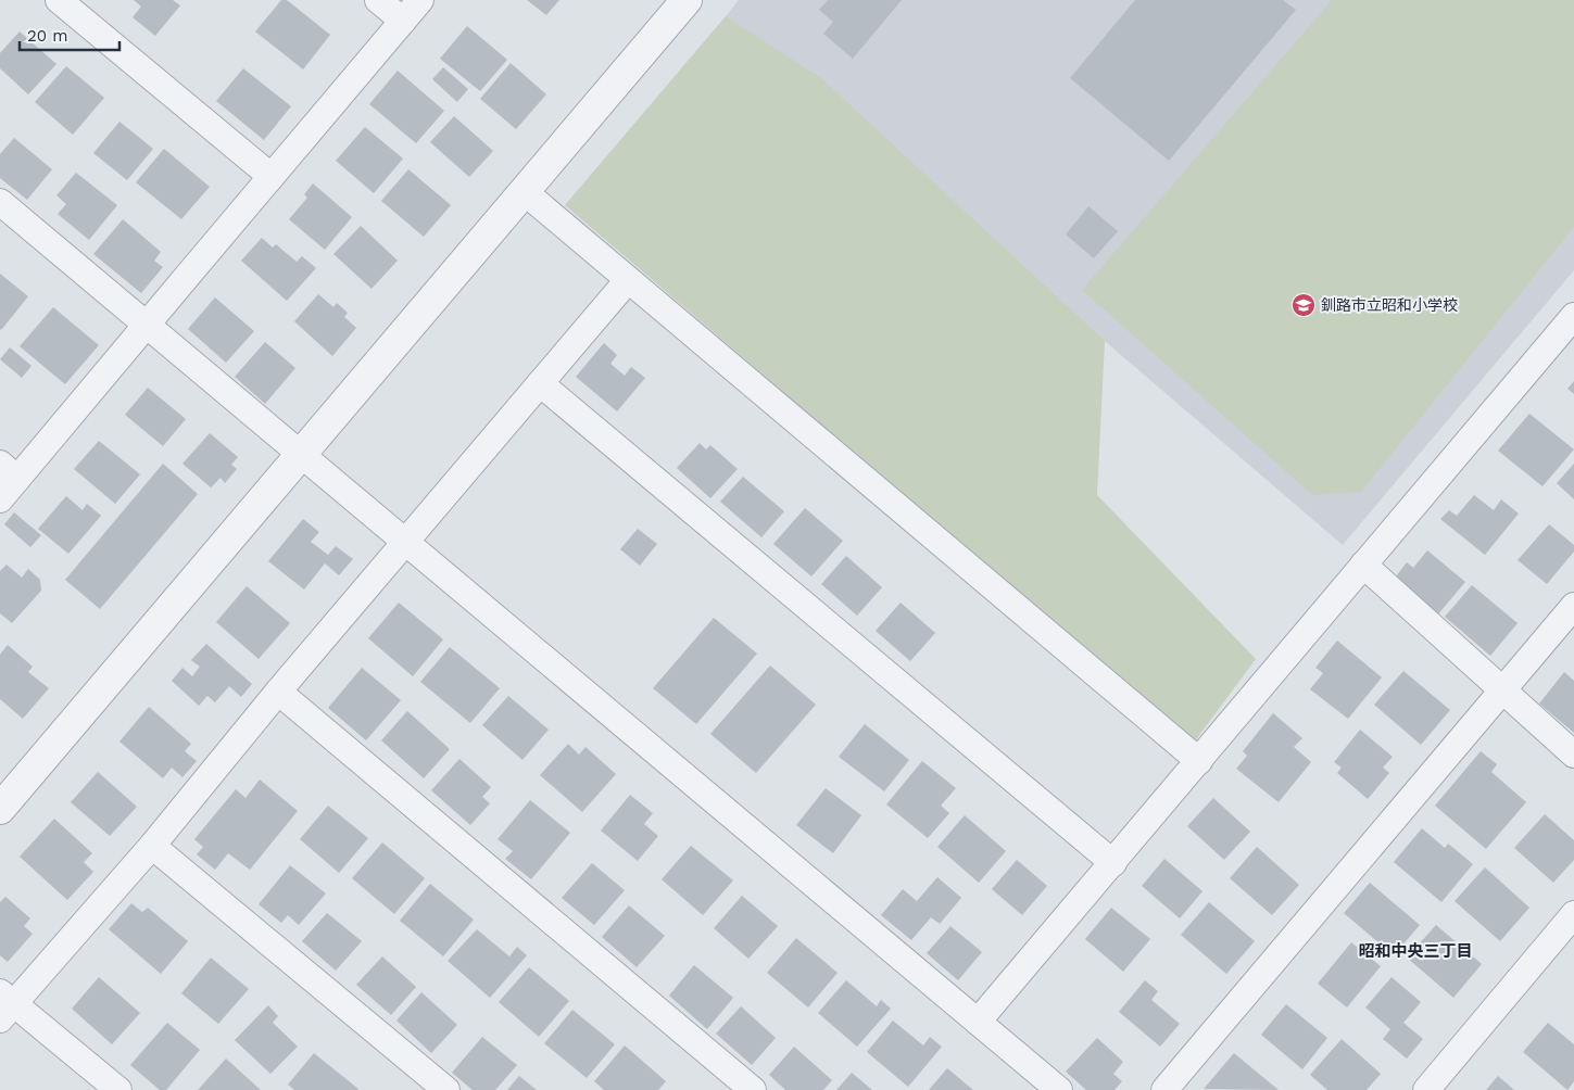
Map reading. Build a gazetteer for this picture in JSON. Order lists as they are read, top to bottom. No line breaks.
{"districts":["昭和中央三丁目"],"places":{"school or university":["釧路市立昭和小学校"]},"scale_bar":"20 m"}
